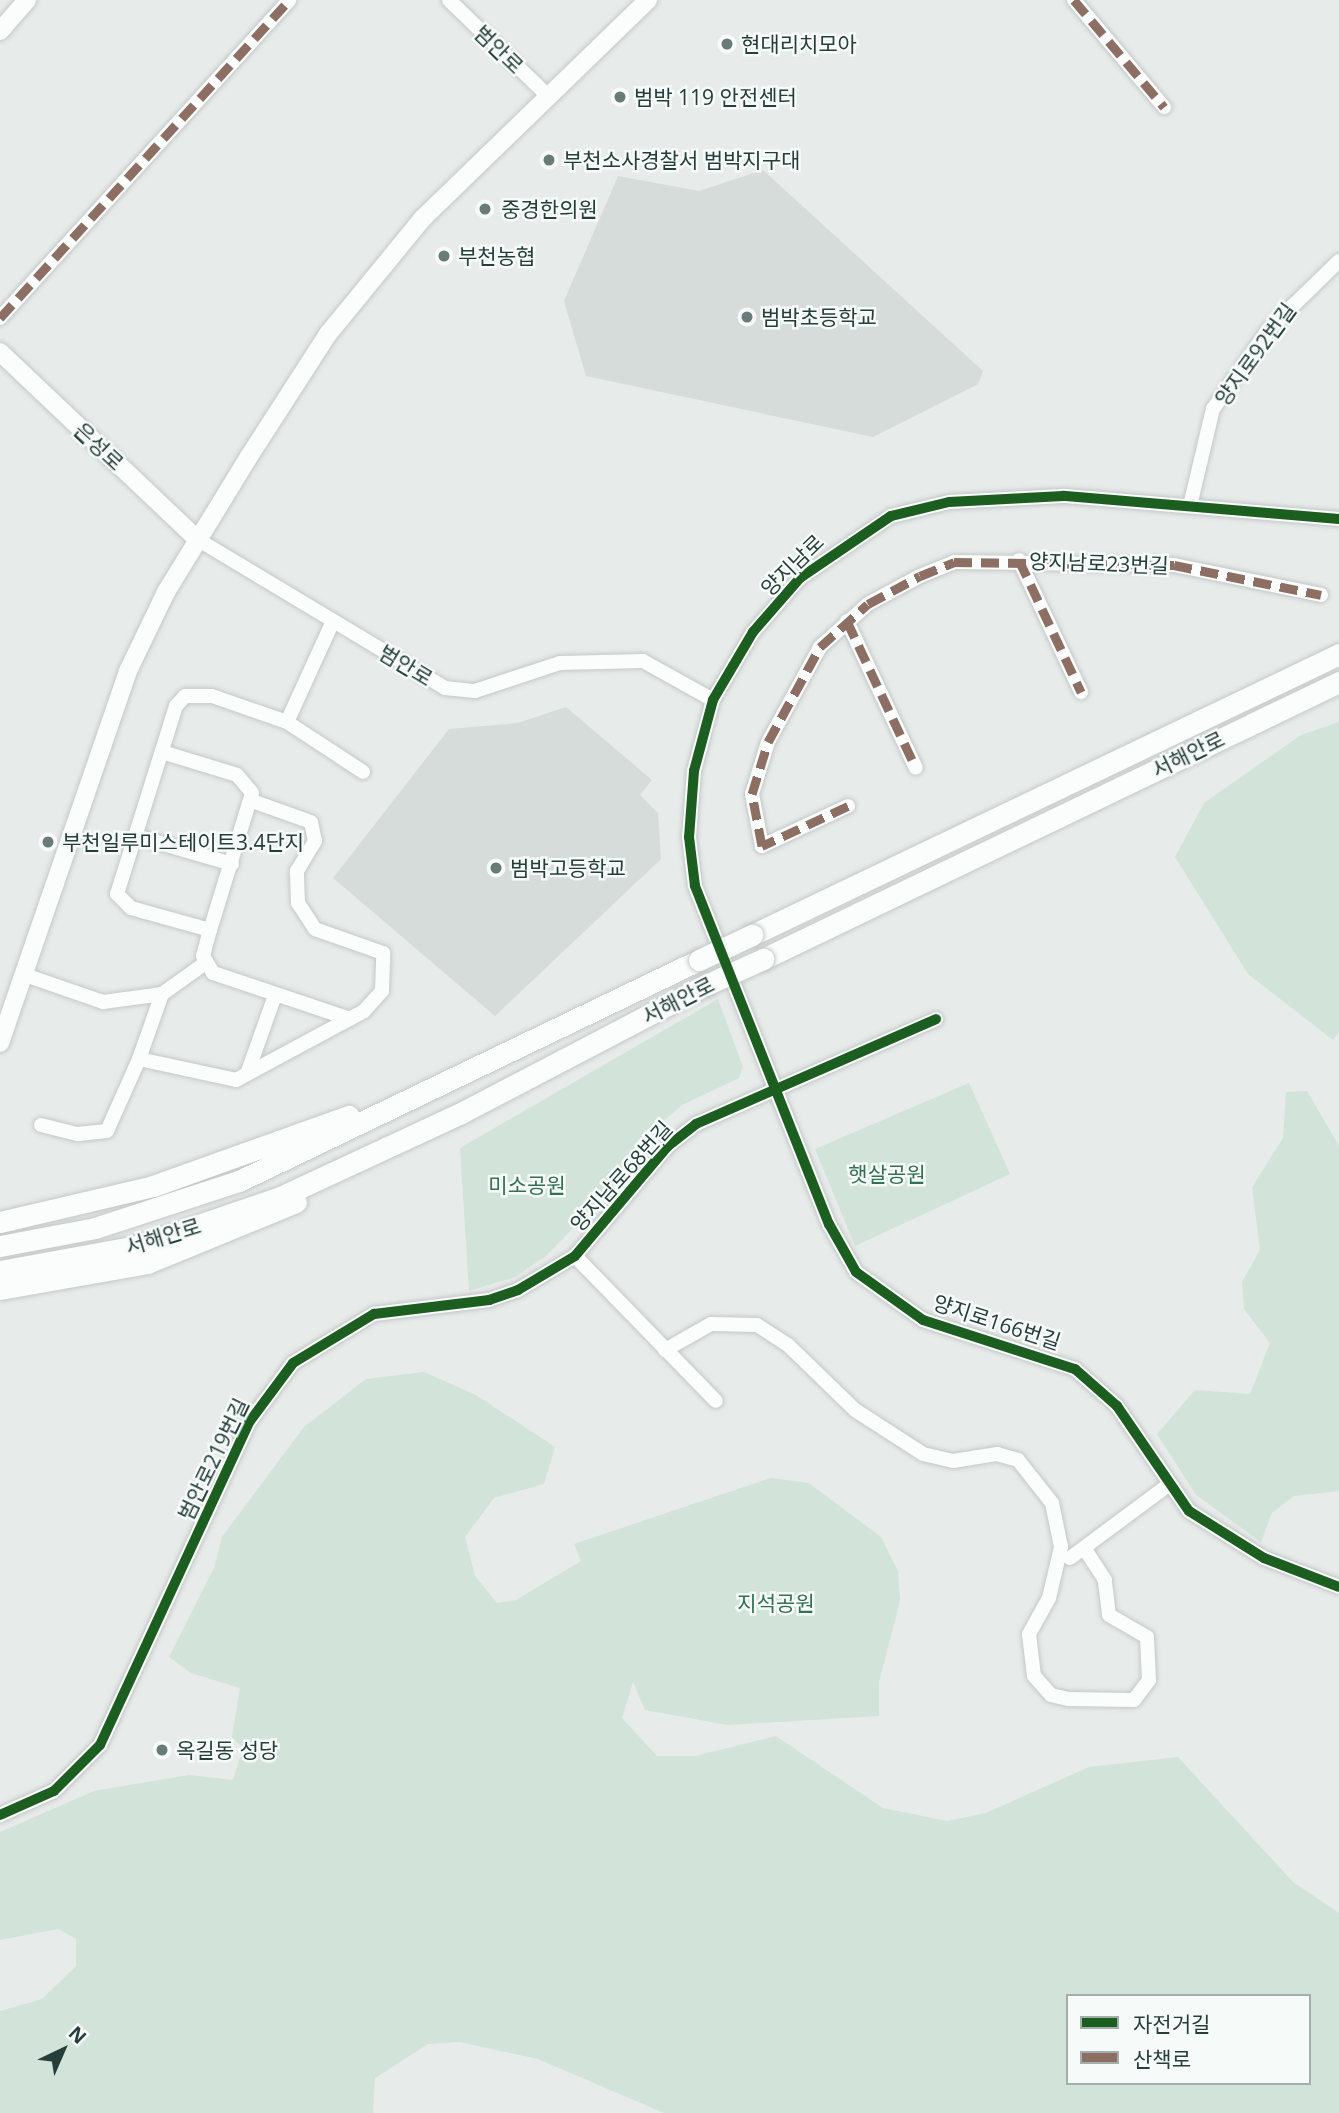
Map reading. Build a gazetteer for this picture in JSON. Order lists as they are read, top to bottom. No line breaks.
{"streets":{"main road":["서해안로"],"street":["범안로","양지로92번길","은성로","양지남로23번길","양지남로","양지남로68번길","양지로166번길","범안로219번길"]},"crossings":[["범안로","은성로"],["범안로","양지남로"],["양지로92번길","양지남로"],["양지남로","양지남로68번길"],["양지남로","양지로166번길"],["양지남로68번길","양지로166번길"],["양지남로68번길","범안로219번길"]],"parks":["햇살공원","미소공원","지석공원"],"places":["현대리치모아","범박 119 안전센터","부천소사경찰서 범박지구대","중경한의원","부천농협","범박초등학교","부천일루미스테이트3.4단지","범박고등학교","옥길동 성당"],"legend":["자전거길","산책로"],"north":"top right"}
